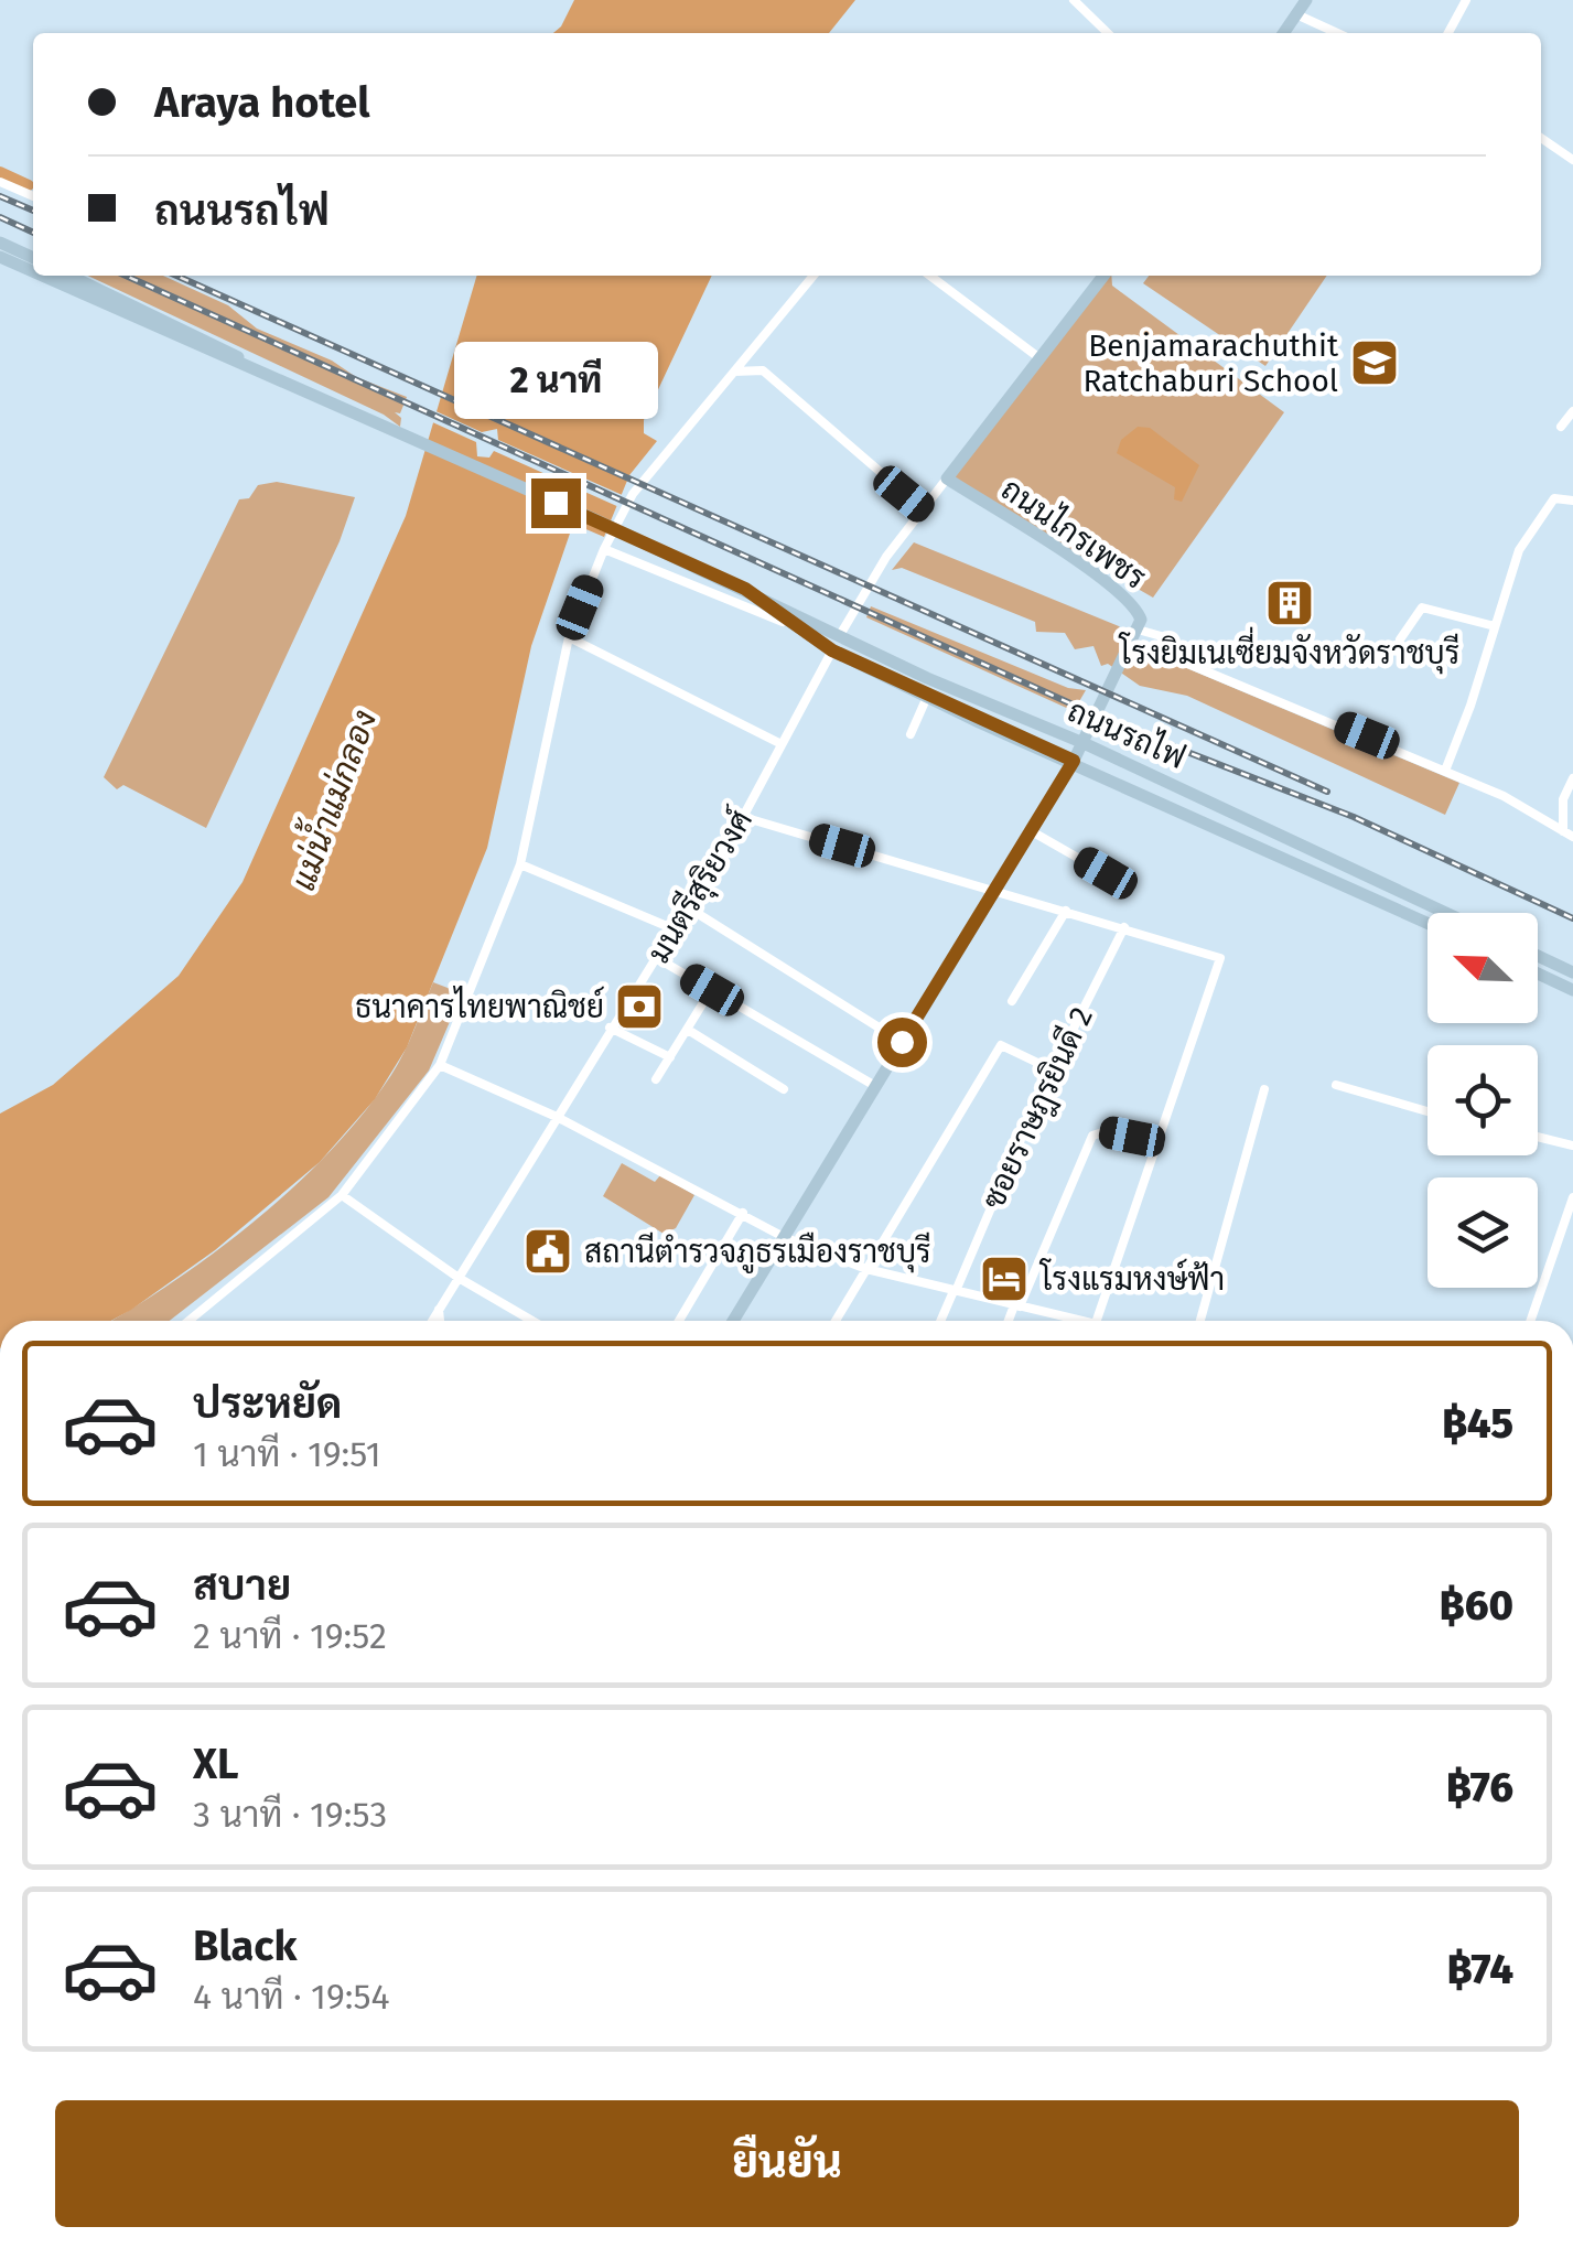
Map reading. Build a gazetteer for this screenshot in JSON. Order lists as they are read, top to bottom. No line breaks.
{"streets":{"main road":["ถนนไกรเพชร","ถนนรถไฟ"],"street":["มนตรีสุริยวงศ์","ซอยราษฎรยินดี 2"]},"crossings":[["ถนนไกรเพชร","ถนนรถไฟ"],["ถนนรถไฟ","มนตรีสุริยวงศ์"]],"water":["แม่น้ำแม่กลอง"],"places":{"school or university":["Benjamarachuthit Ratchaburi School"],"building":["โรงยิมเนเซี่ยมจังหวัดราชบุรี"],"bank":["ธนาคารไทยพาณิชย์"],"public building":["สถานีตำรวจภูธรเมืองราชบุรี"],"hotel":["โรงแรมหงษ์ฟ้า"]},"north":"top left","page":{"banner":["Araya hotel","ถนนรถไฟ"],"bubble":"2 นาที","list":[{"name":"ประหยัด","note":"1 นาที · 19:51","value":"฿45"},{"name":"สบาย","note":"2 นาที · 19:52","value":"฿60"},{"name":"XL","note":"3 นาที · 19:53","value":"฿76"},{"name":"Black","note":"4 นาที · 19:54","value":"฿74"}],"buttons":"ยืนยัน"}}
